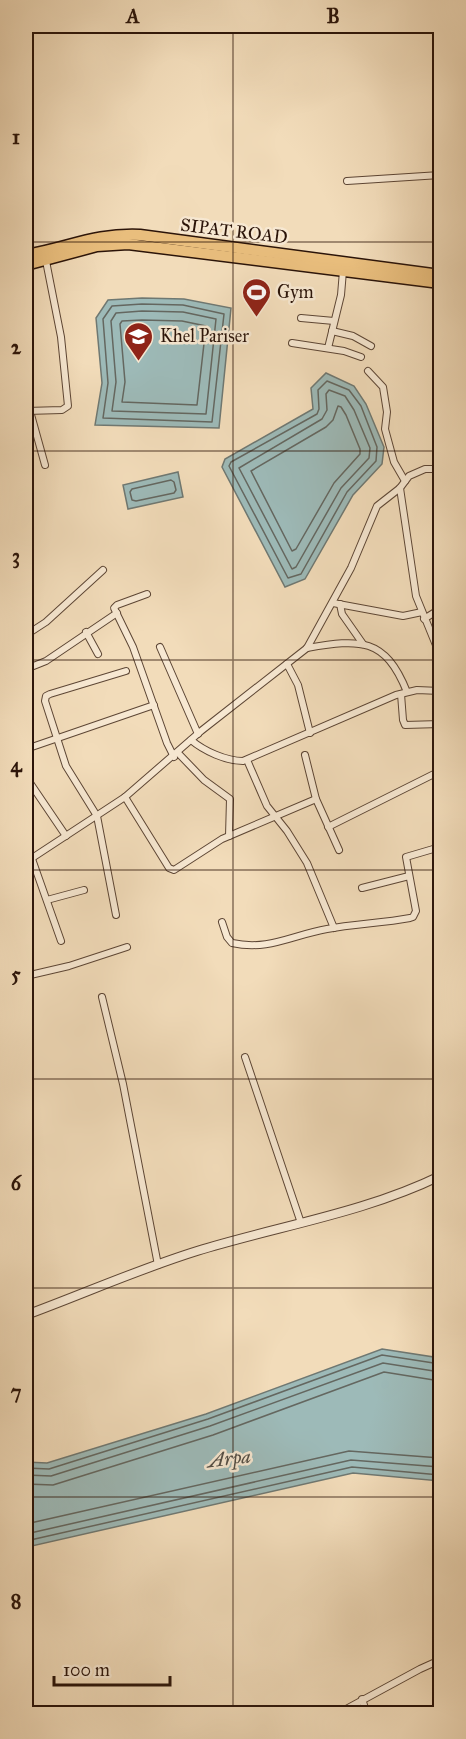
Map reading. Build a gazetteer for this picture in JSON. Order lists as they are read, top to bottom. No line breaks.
{"streets":{"highway":["SIPAT ROAD"]},"water":["Arpa"],"places":{"sports":["Gym"],"school or university":["Khel Pariser"]},"scale_bar":"100 m","grid":{"columns":["A","B"],"rows":["1","2","3","4","5","6","7","8"]}}
